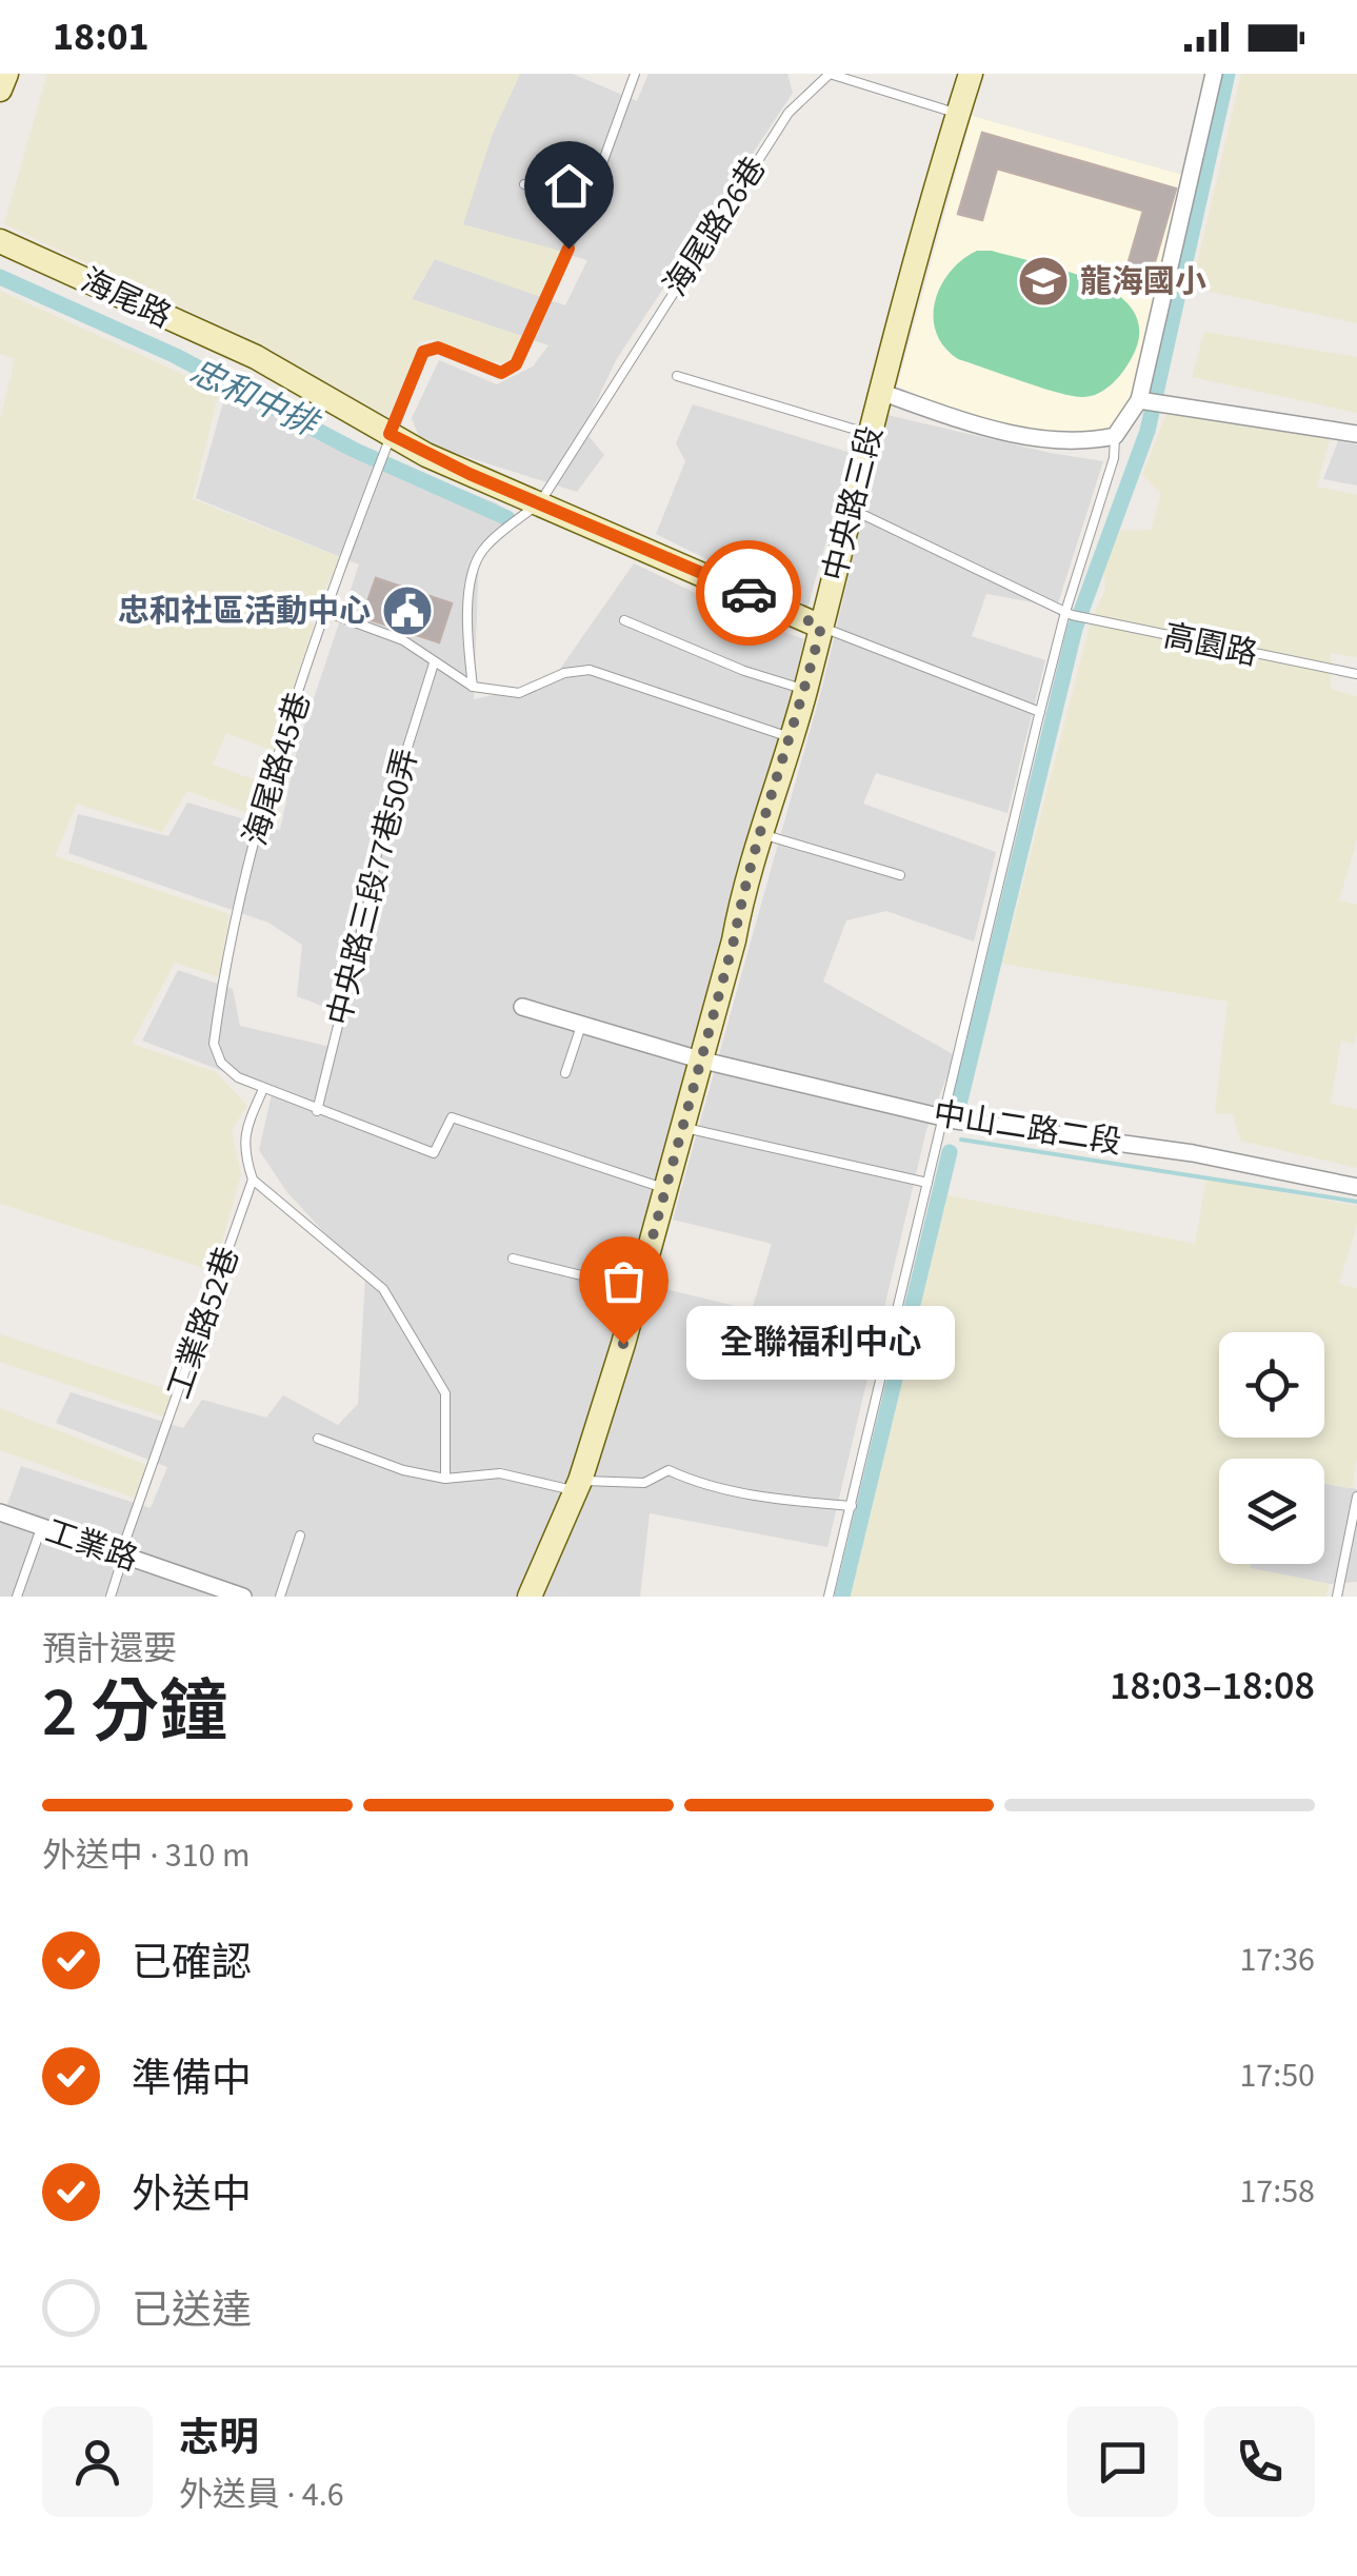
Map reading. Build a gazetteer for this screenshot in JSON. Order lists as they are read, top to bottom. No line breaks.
{"streets":{"street":["海尾路","中央路三段","中山二路二段","工業路"],"lane":["海尾路26巷","高園路","海尾路45巷","中央路三段77巷50弄","工業路52巷"]},"crossings":[["海尾路26巷","海尾路"],["海尾路26巷","中央路三段"],["海尾路","中央路三段"],["海尾路","海尾路45巷"],["中央路三段","高園路"],["中央路三段","海尾路45巷"],["中央路三段","中山二路二段"],["海尾路45巷","中央路三段77巷50弄"],["海尾路45巷","工業路52巷"],["工業路52巷","工業路"]],"water":["忠和中排"],"places":{"school or university":["龍海國小"],"public building":["忠和社區活動中心"],"other":["全聯福利中心"]},"page":{"status":"18:01","bubble":"全聯福利中心","heading":["2 分鐘","預計還要","18:03–18:08"],"panel":["志明","外送員 · 4.6"],"bar":"外送中 · 310 m","list":[["已確認","17:36"],["準備中","17:50"],["外送中","17:58"],"已送達"]}}
